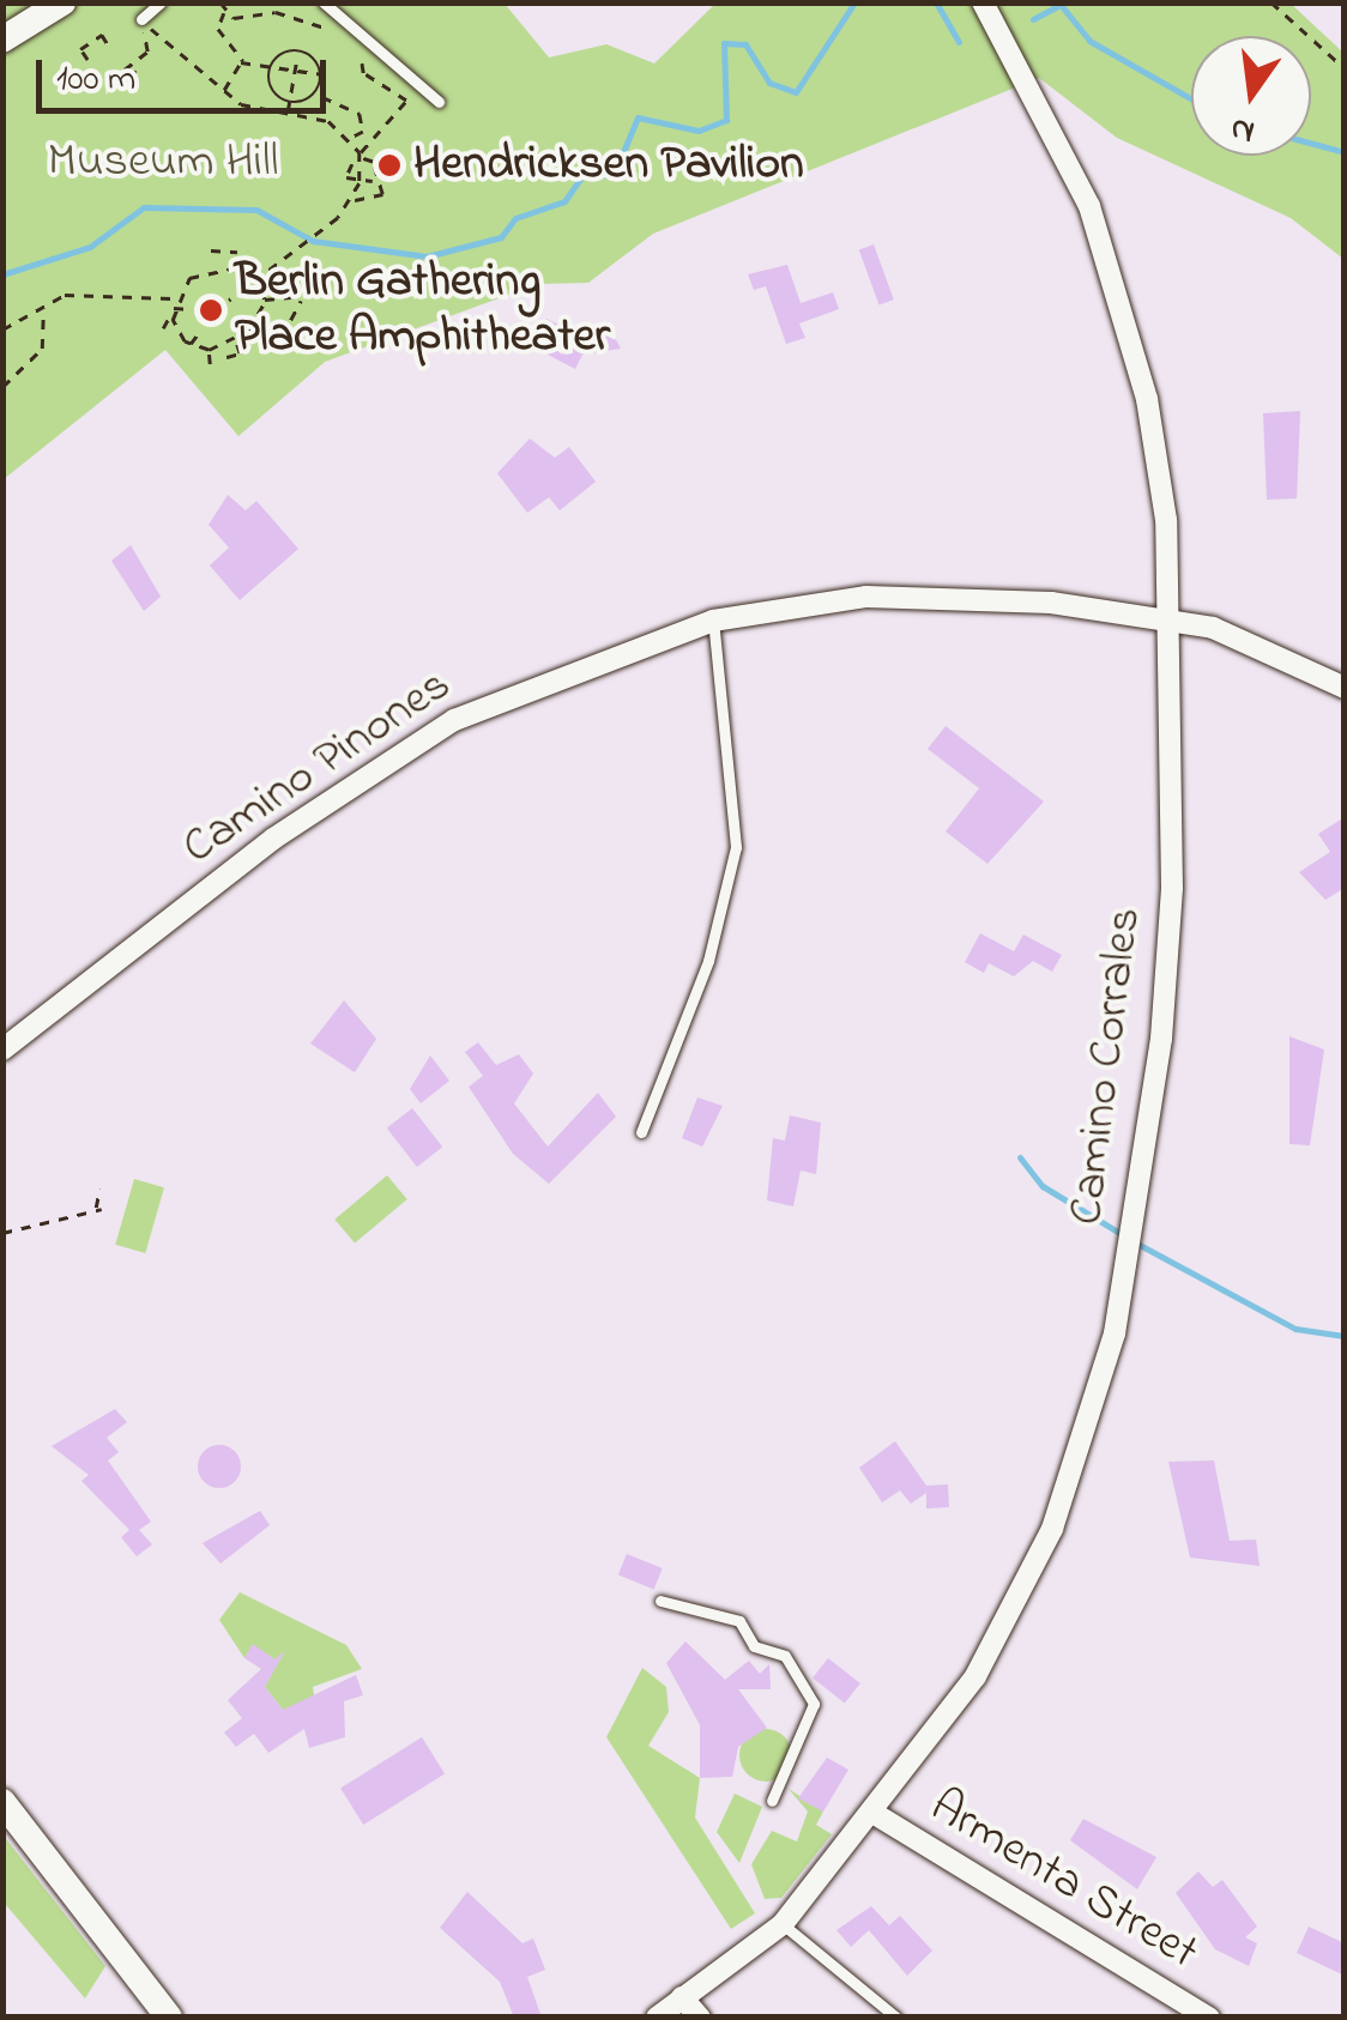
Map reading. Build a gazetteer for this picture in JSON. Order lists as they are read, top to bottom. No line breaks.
{"streets":{"street":["Camino Pinones","Camino Corrales","Armenta Street"]},"crossings":[["Camino Pinones","Camino Corrales"],["Camino Corrales","Armenta Street"]],"parks":["Museum Hill"],"places":["Hendricksen Pavilion","Berlin Gathering Place Amphitheater"],"scale_bar":"100 m","north":"bottom"}
